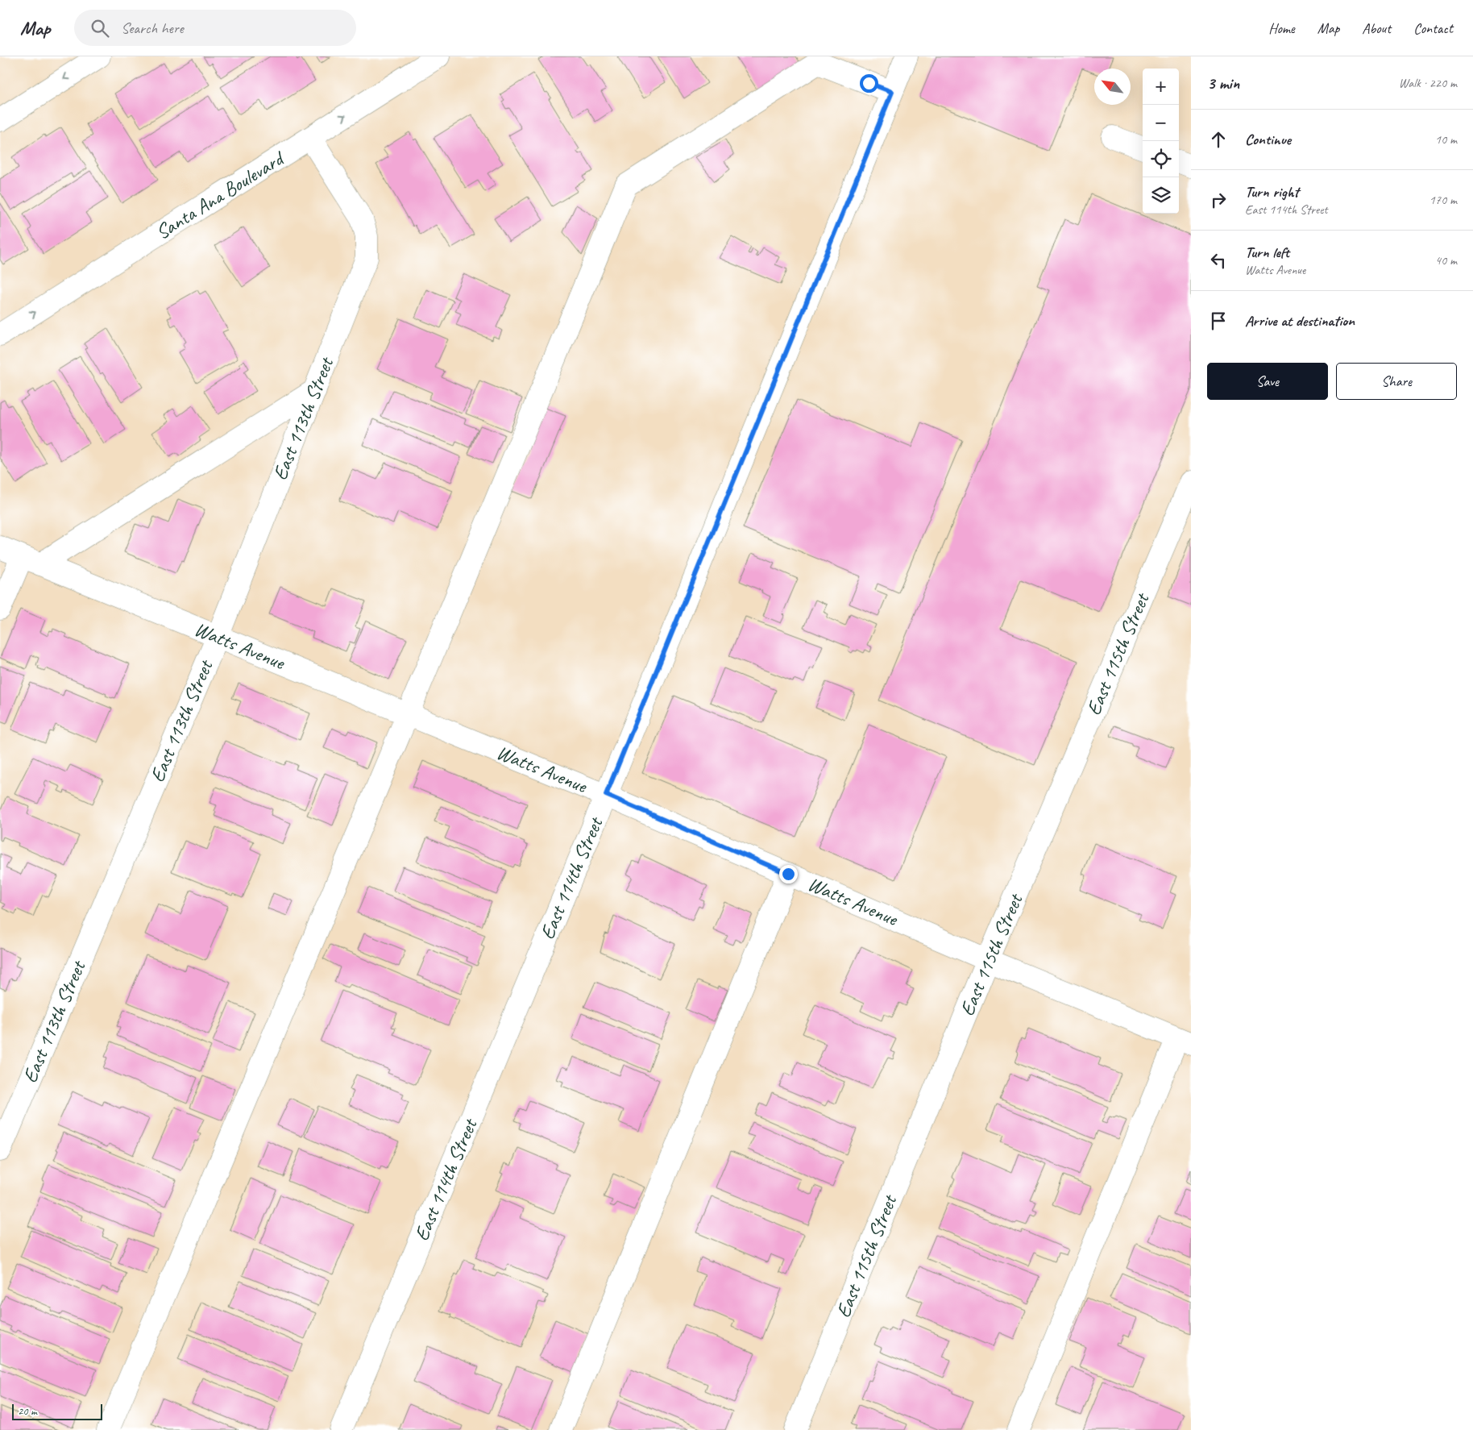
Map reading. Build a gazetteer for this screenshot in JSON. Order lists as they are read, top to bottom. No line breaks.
{"streets":{"street":["Santa Ana Boulevard","East 113th Street","Watts Avenue","East 115th Street","East 114th Street"]},"crossings":[["Santa Ana Boulevard","East 113th Street"],["East 113th Street","Watts Avenue"],["Watts Avenue","East 115th Street"],["Watts Avenue","East 114th Street"]],"one_way":["Santa Ana Boulevard"],"scale_bar":"20 m","north":"top left","page":{"header":"Map","search":"Search here","nav":["Home","Map","About","Contact"],"heading":["3 min","Walk · 220 m"],"map_buttons":["+","−"],"list":[["Continue","10 m"],["Turn right","East 114th Street","170 m"],["Turn left","Watts Avenue","40 m"],"Arrive at destination"],"buttons":["Save","Share"],"scale":"20 m"}}
